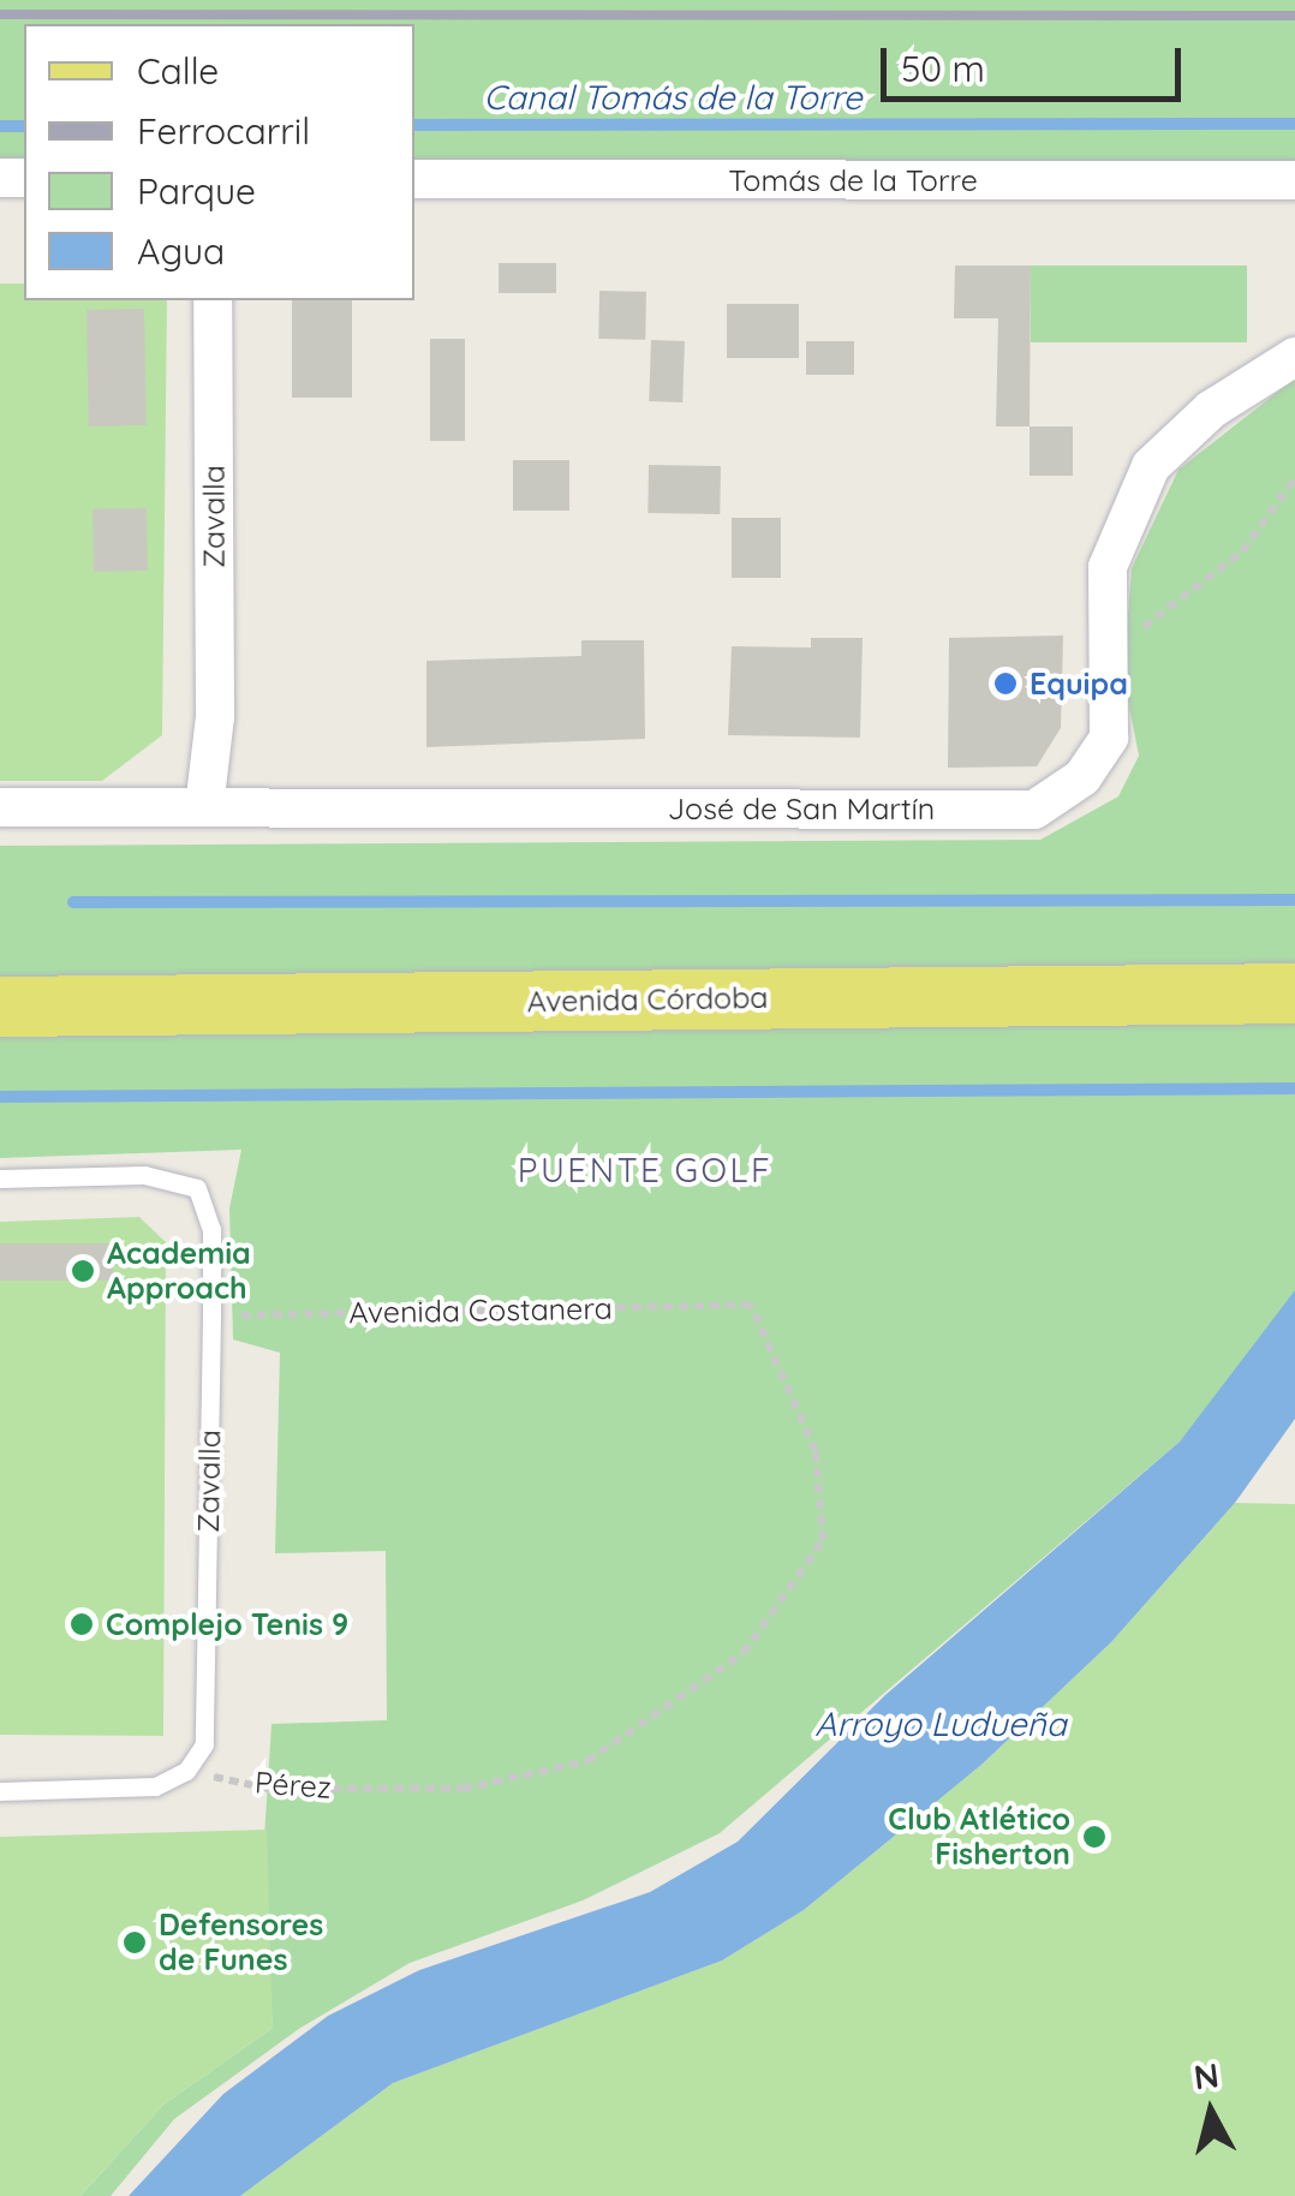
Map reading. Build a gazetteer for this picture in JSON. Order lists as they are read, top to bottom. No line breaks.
{"streets":{"main road":["Avenida Córdoba"],"street":["Tomás de la Torre","Zavalla","José de San Martín"],"path":["Avenida Costanera","Pérez"]},"crossings":[["Zavalla","José de San Martín"],["Zavalla","Avenida Costanera"],["Zavalla","Pérez"],["Avenida Costanera","Pérez"]],"districts":["PUENTE GOLF"],"water":["Canal Tomás de la Torre","Arroyo Ludueña"],"places":["Equipa","Academia Approach","Complejo Tenis 9","Club Atlético Fisherton","Defensores de Funes"],"legend":["Calle","Ferrocarril","Parque","Agua"],"scale_bar":"50 m","north":"top"}
